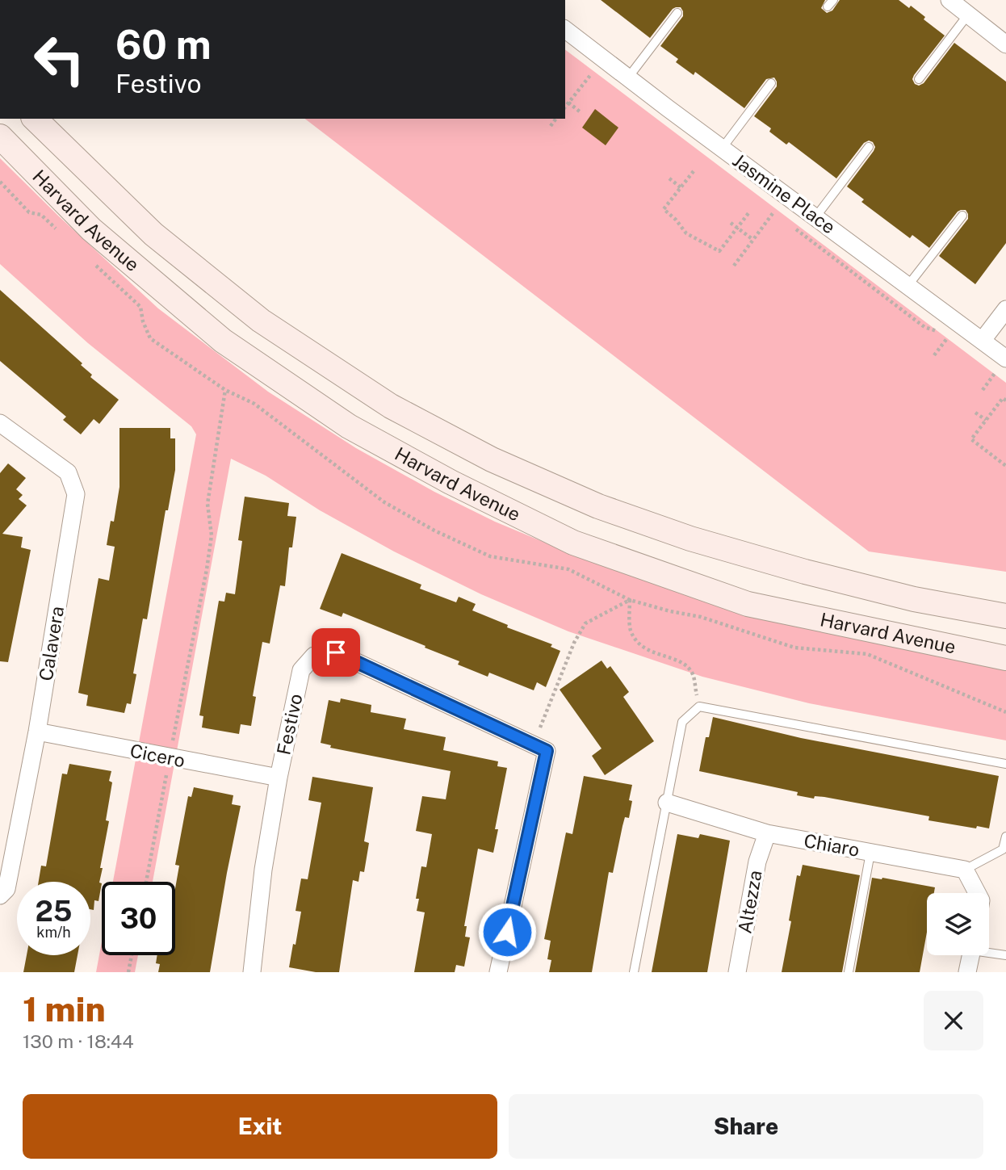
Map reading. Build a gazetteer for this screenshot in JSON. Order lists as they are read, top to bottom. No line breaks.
{"streets":{"main road":["Harvard Avenue"],"street":["Jasmine Place","Calavera","Festivo","Cicero","Chiaro","Altezza"]},"crossings":[["Calavera","Cicero"],["Festivo","Cicero"],["Chiaro","Altezza"]],"page":{"turn":["60 m","Festivo"],"speed":"25 km/h","limit":"30","heading":["1 min","130 m · 18:44"],"buttons":["Exit","Share"]}}
